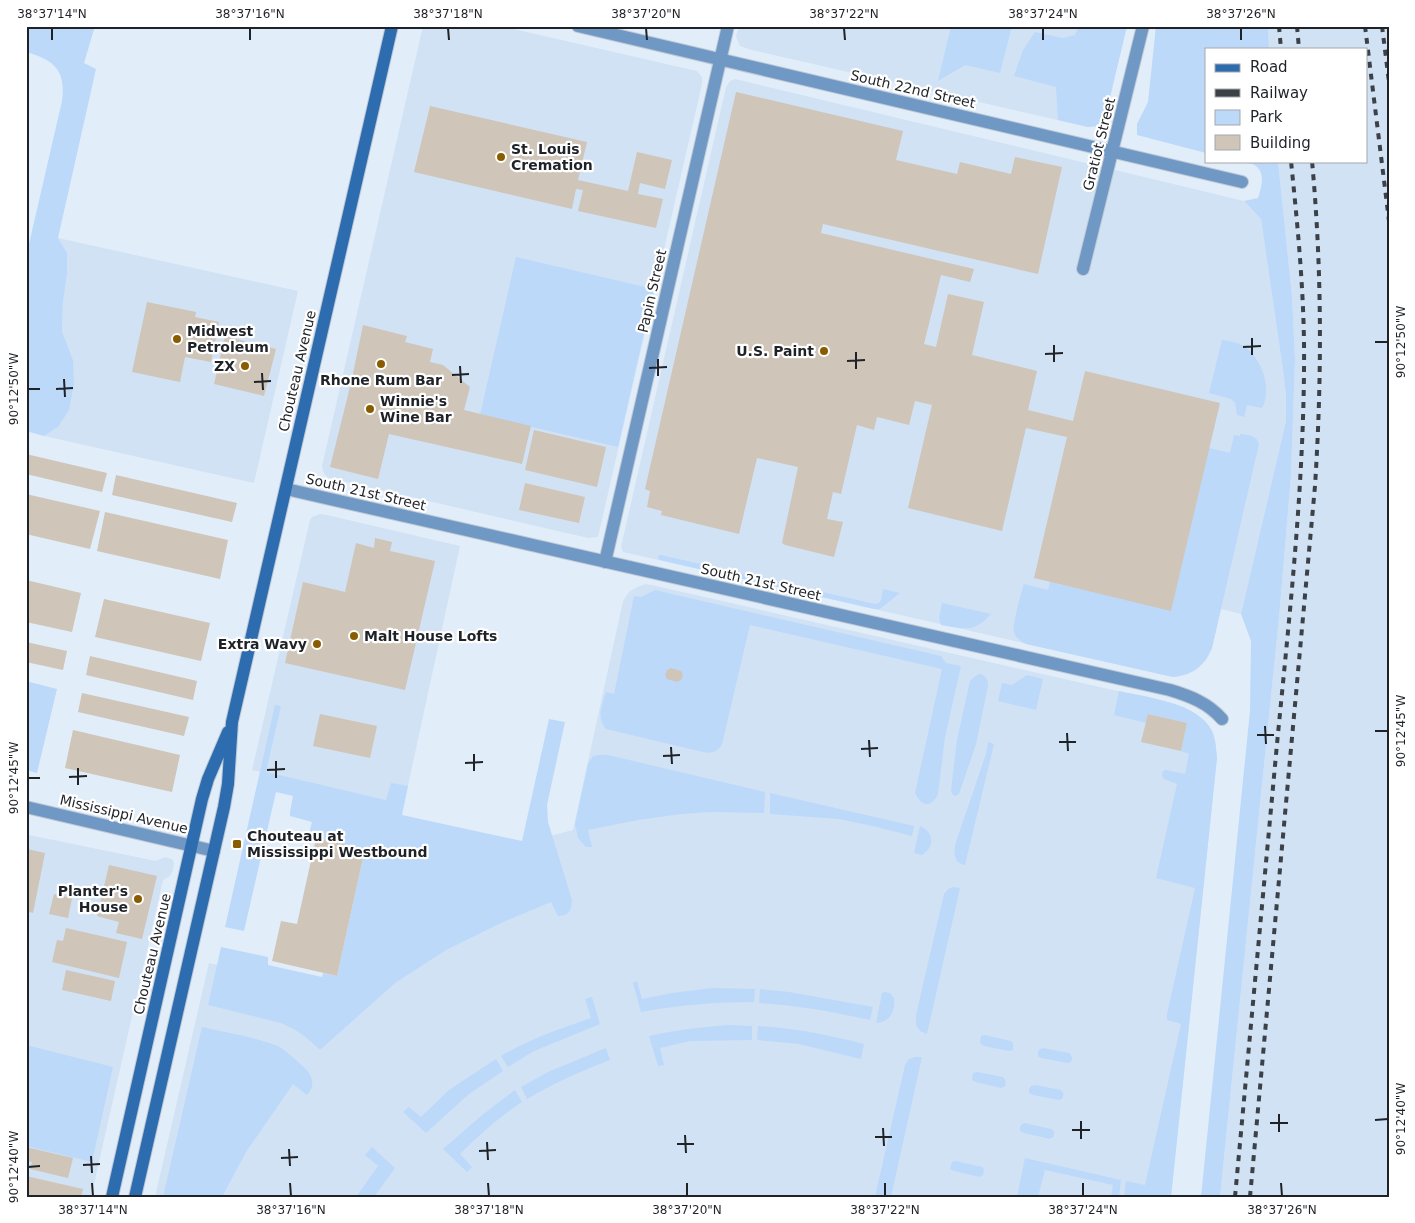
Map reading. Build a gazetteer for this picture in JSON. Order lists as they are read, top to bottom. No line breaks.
{"streets":{"main road":["Chouteau Avenue"],"street":["South 22nd Street","Gratiot Street","Papin Street","South 21st Street","Mississippi Avenue"]},"crossings":[["South 22nd Street","Gratiot Street"],["South 22nd Street","Papin Street"],["Papin Street","South 21st Street"],["Chouteau Avenue","South 21st Street"],["Chouteau Avenue","Mississippi Avenue"]],"places":{"other":["St. Louis Cremation","Midwest Petroleum","U.S. Paint","Rhone Rum Bar","ZX","Winnie's Wine Bar","Malt House Lofts","Extra Wavy","Planter's House"],"transit":["Chouteau at Mississippi Westbound"]},"legend":["Road","Railway","Park","Building"],"coordinates":["38°37'14\"N","38°37'16\"N","38°37'18\"N","38°37'20\"N","38°37'22\"N","38°37'24\"N","38°37'26\"N","90°12'50\"W","90°12'45\"W","90°12'40\"W"]}
